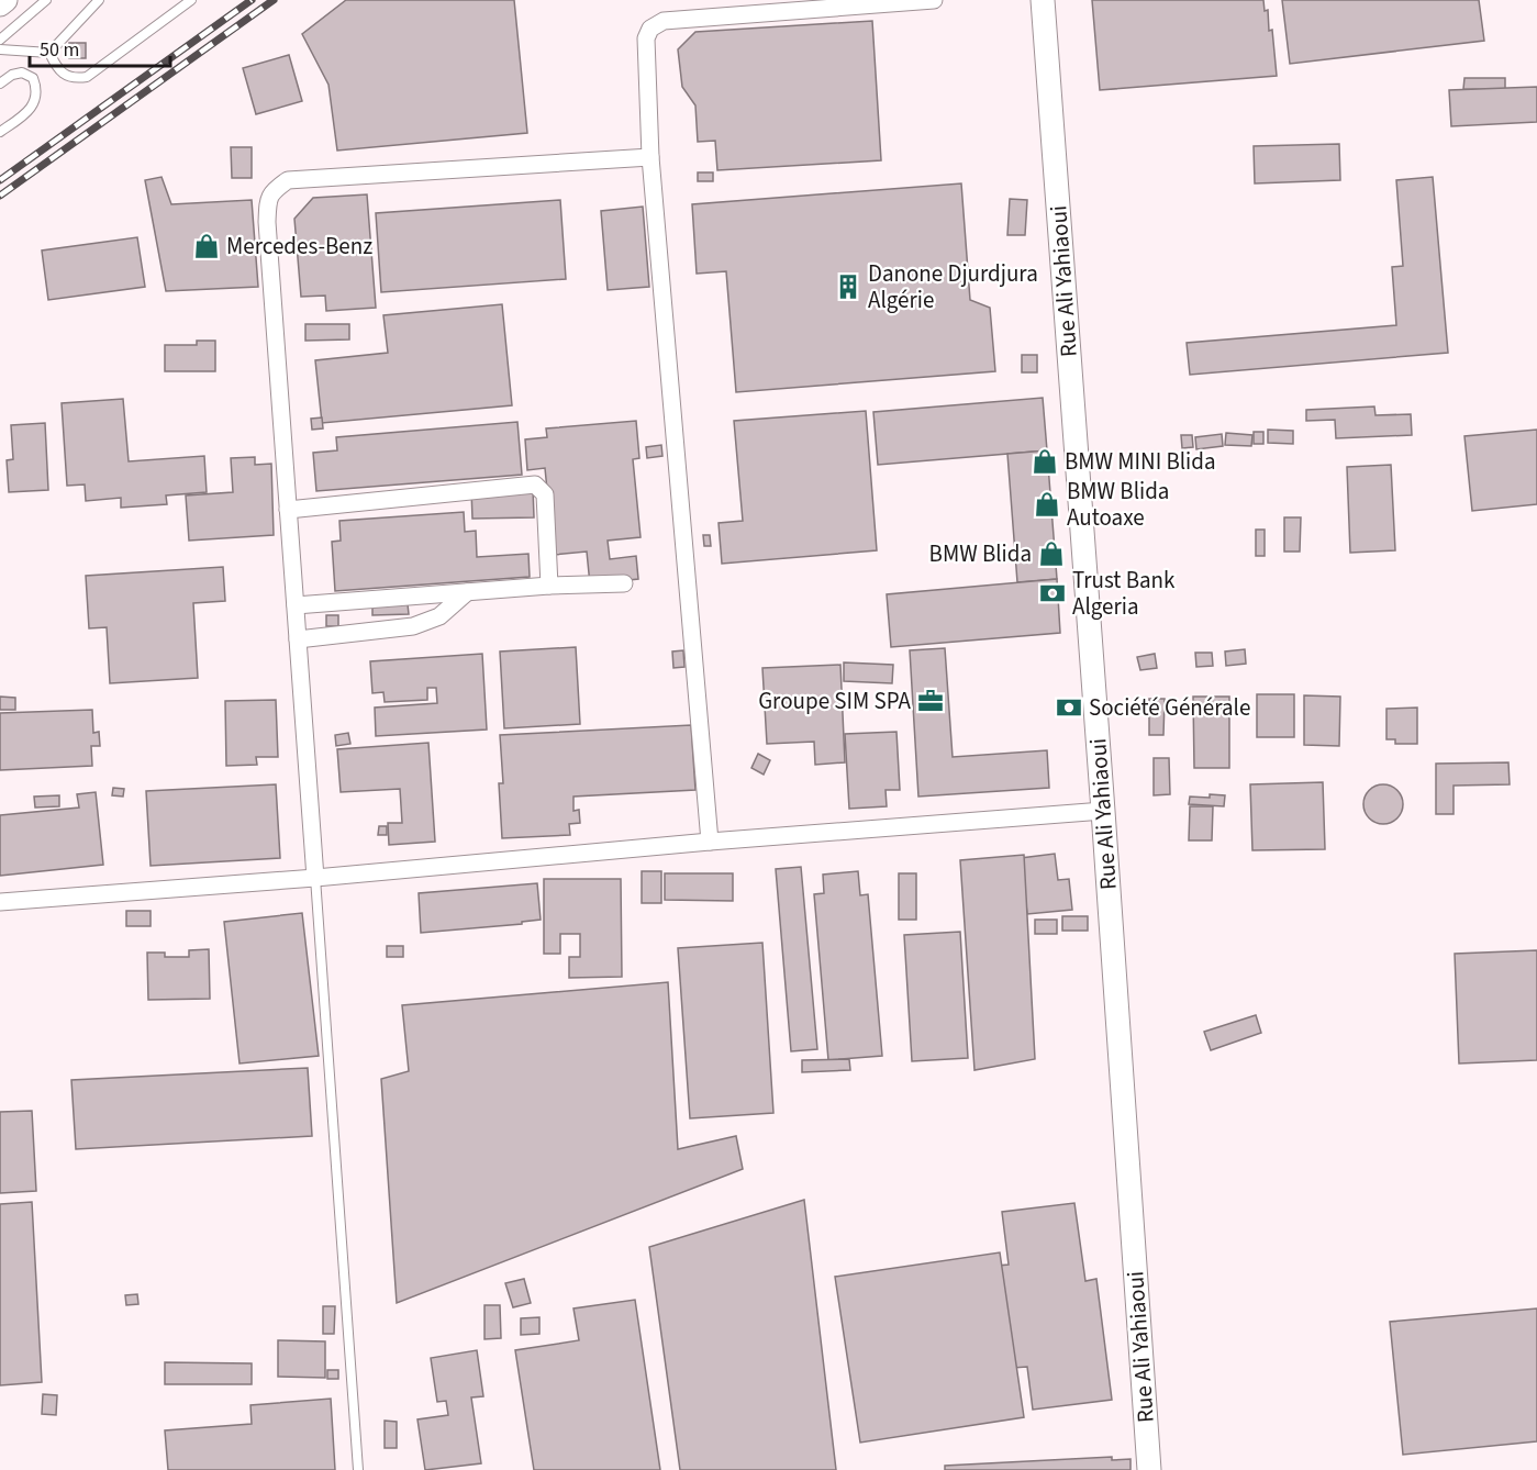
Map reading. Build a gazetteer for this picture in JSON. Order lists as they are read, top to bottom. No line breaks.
{"streets":{"main road":["Rue Ali Yahiaoui"]},"places":{"shop":["Mercedes-Benz","BMW MINI Blida","BMW Blida Autoaxe","BMW Blida"],"building":["Danone Djurdjura Algérie"],"bank":["Trust Bank Algeria","Société Générale"],"office":["Groupe SIM SPA"]},"scale_bar":"50 m"}
